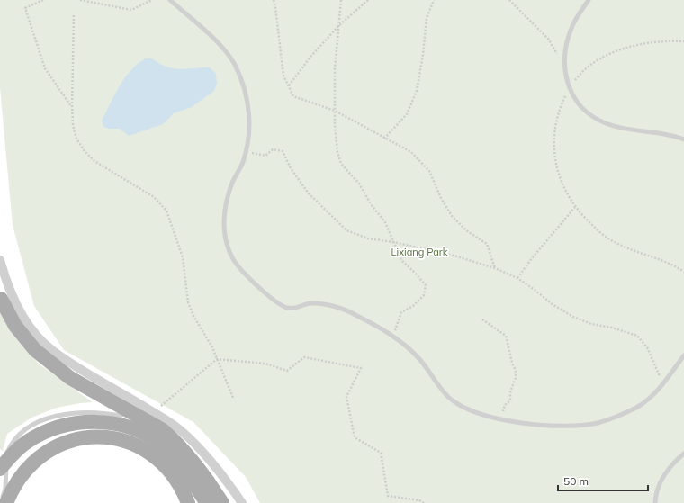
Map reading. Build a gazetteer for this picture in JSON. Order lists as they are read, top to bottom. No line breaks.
{"parks":["Lixiang Park"],"scale_bar":"50 m"}
